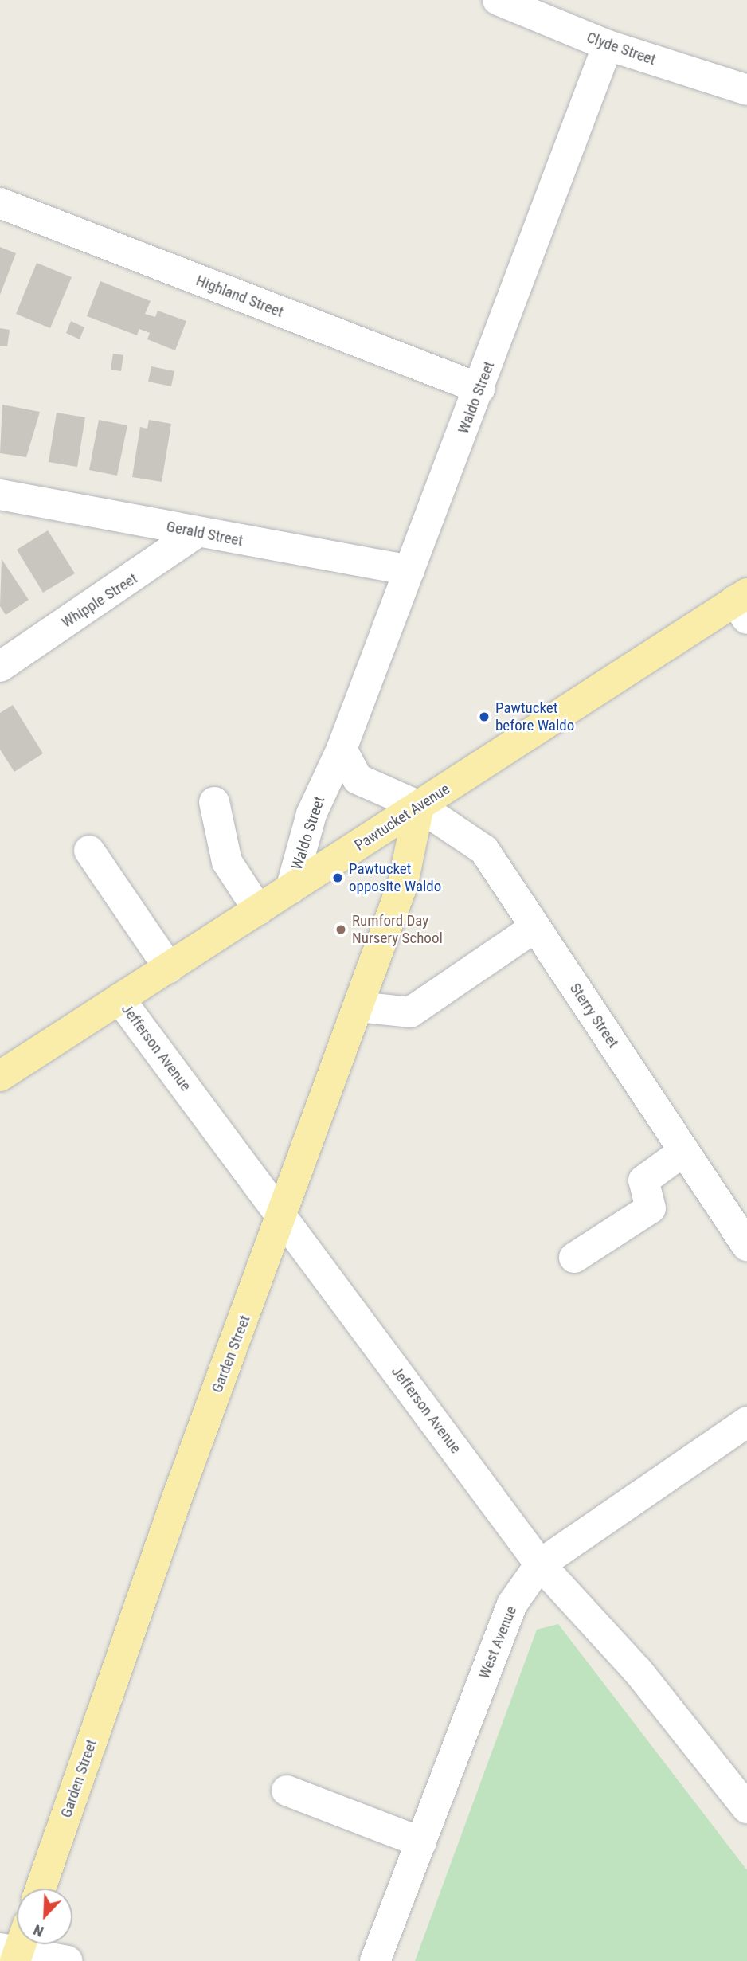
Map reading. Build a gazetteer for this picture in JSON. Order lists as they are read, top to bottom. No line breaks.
{"streets":{"main road":["Pawtucket Avenue","Garden Street"],"street":["Clyde Street","Highland Street","Waldo Street","Gerald Street","Whipple Street","Sterry Street","Jefferson Avenue","West Avenue"]},"crossings":[["Clyde Street","Waldo Street"],["Highland Street","Waldo Street"],["Waldo Street","Gerald Street"],["Waldo Street","Pawtucket Avenue"],["Gerald Street","Whipple Street"],["Pawtucket Avenue","Sterry Street"],["Pawtucket Avenue","Jefferson Avenue"],["Pawtucket Avenue","Garden Street"],["Sterry Street","Garden Street"],["Jefferson Avenue","Garden Street"],["Jefferson Avenue","West Avenue"]],"places":["Pawtucket before Waldo","Pawtucket opposite Waldo","Rumford Day Nursery School"],"north":"bottom left"}
